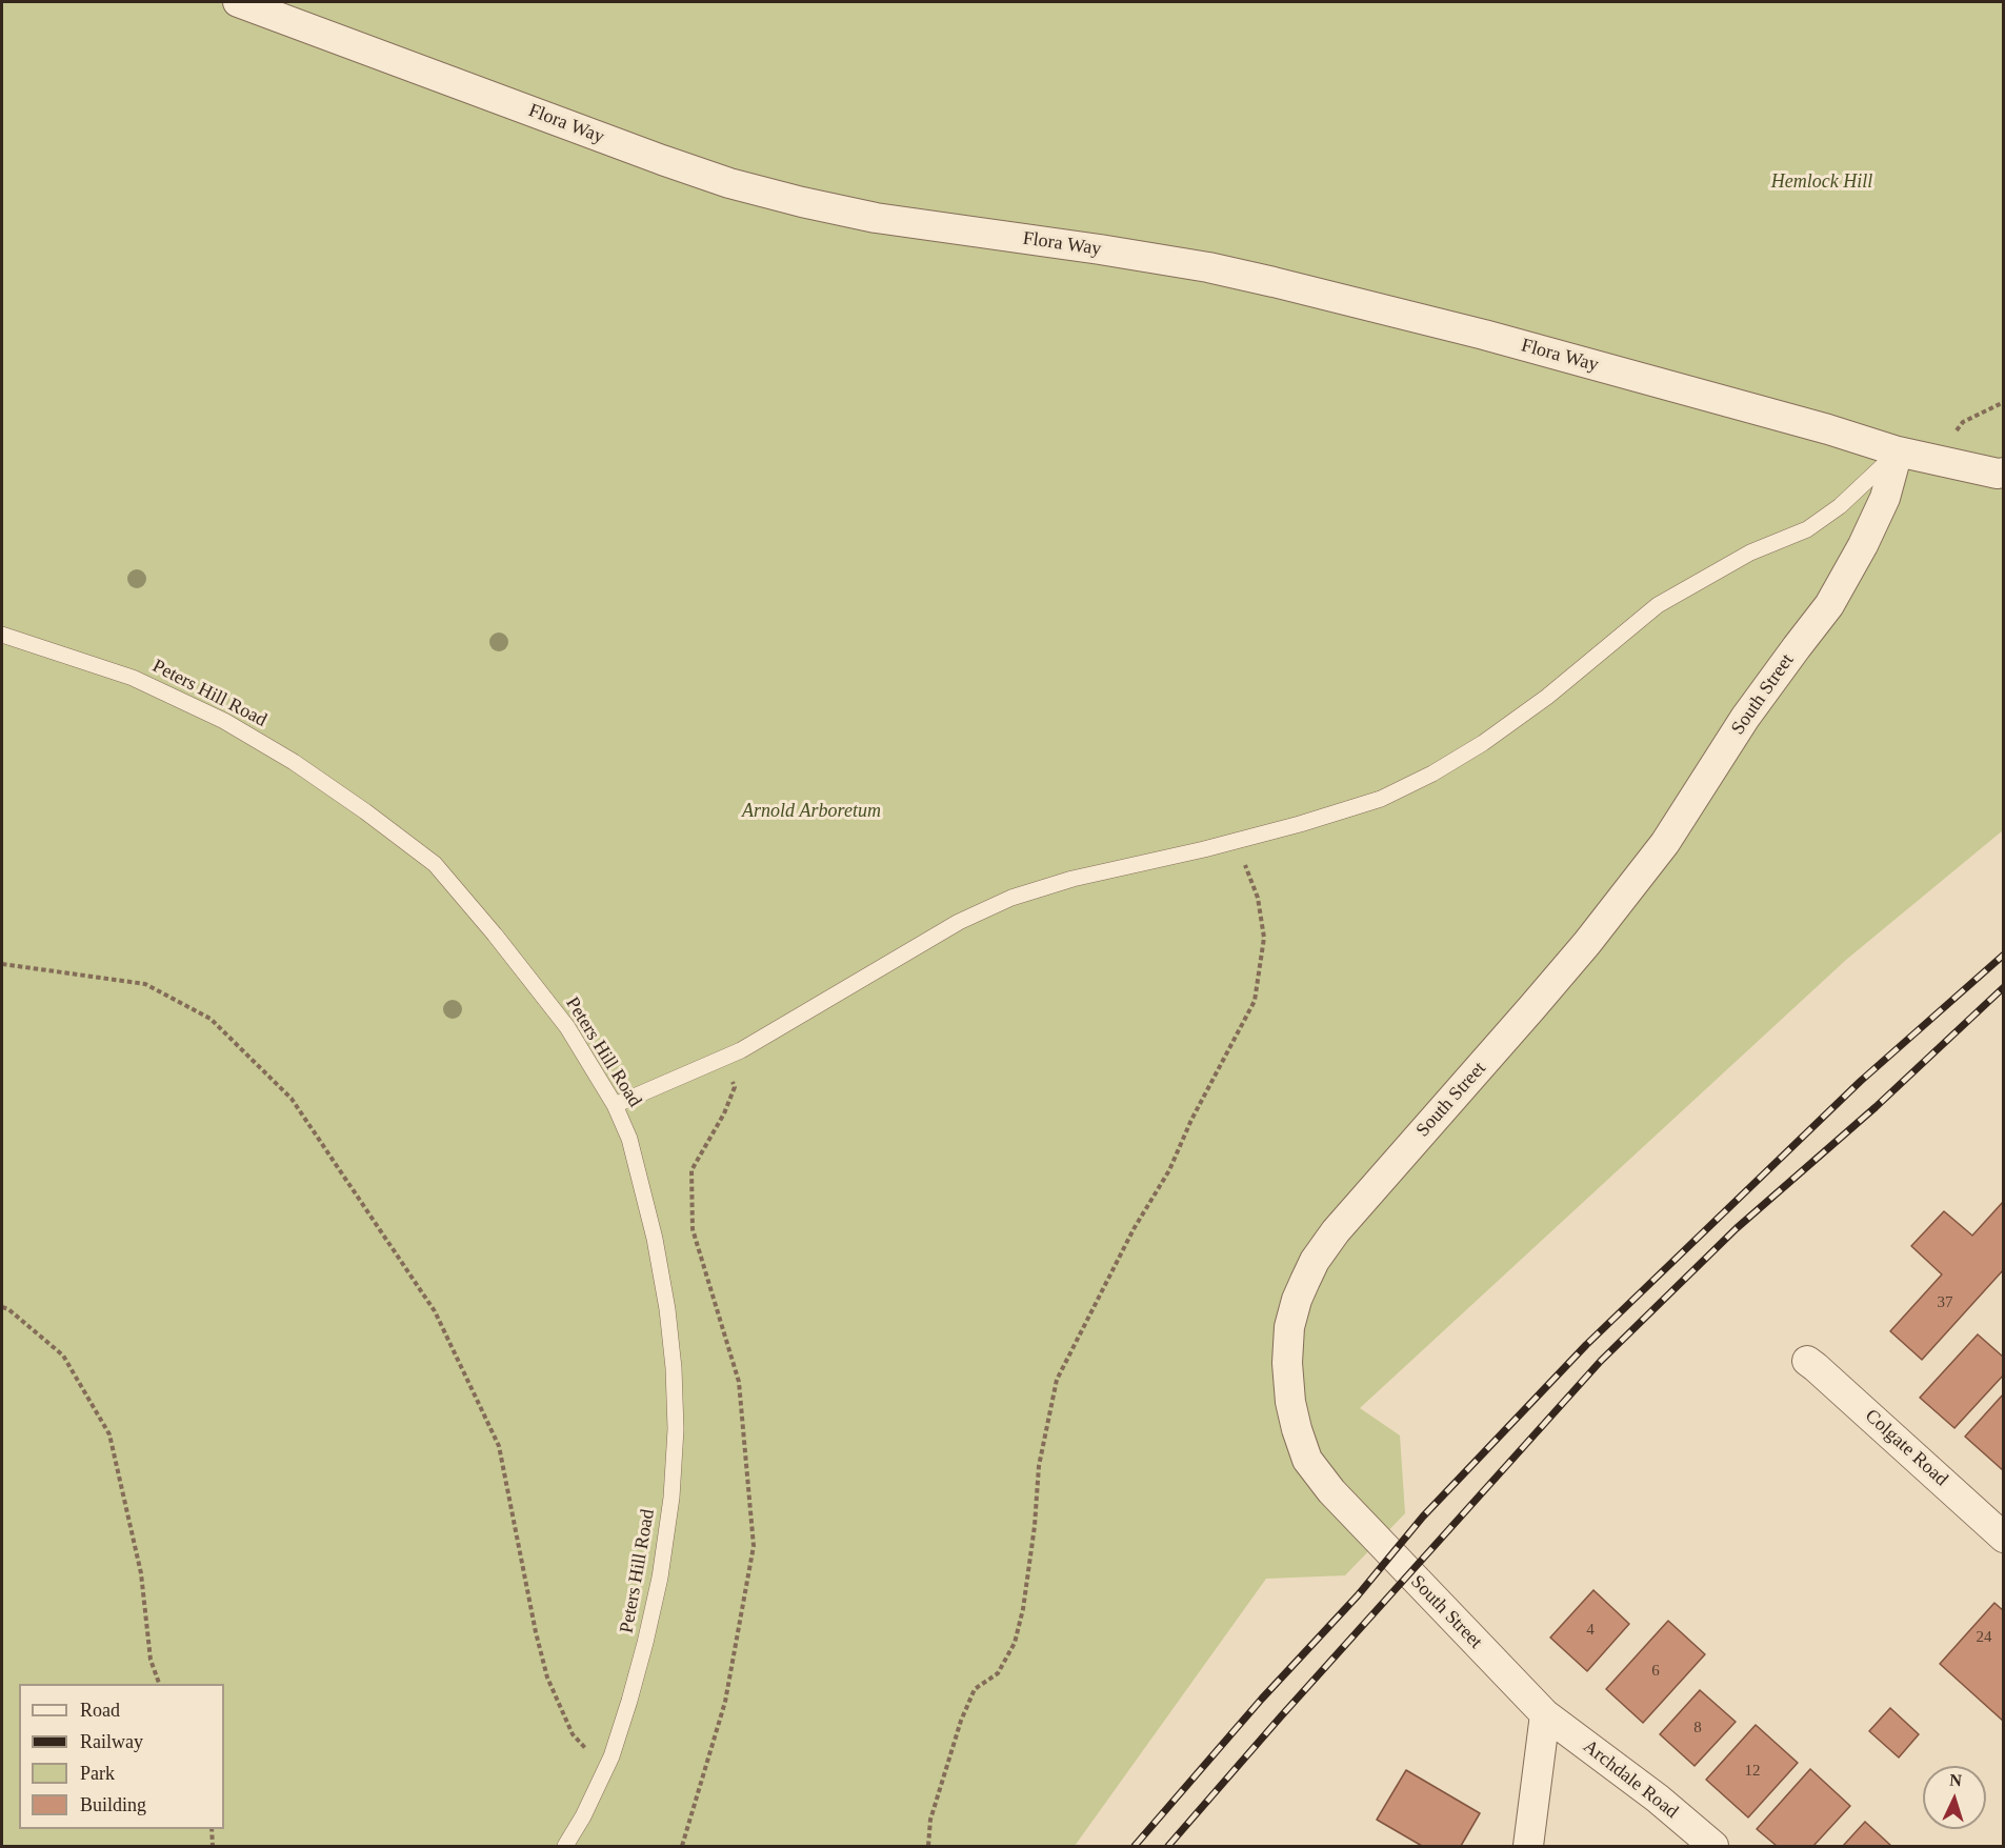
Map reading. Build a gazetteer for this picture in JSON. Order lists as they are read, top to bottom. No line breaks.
{"streets":{"street":["Flora Way","South Street","Colgate Road","Archdale Road"],"lane":["Peters Hill Road"]},"crossings":[["Flora Way","South Street"],["South Street","Archdale Road"]],"parks":["Hemlock Hill","Arnold Arboretum"],"house_numbers":["37","4","24","6","8","12"],"legend":["Road","Railway","Park","Building"],"north":"top"}
